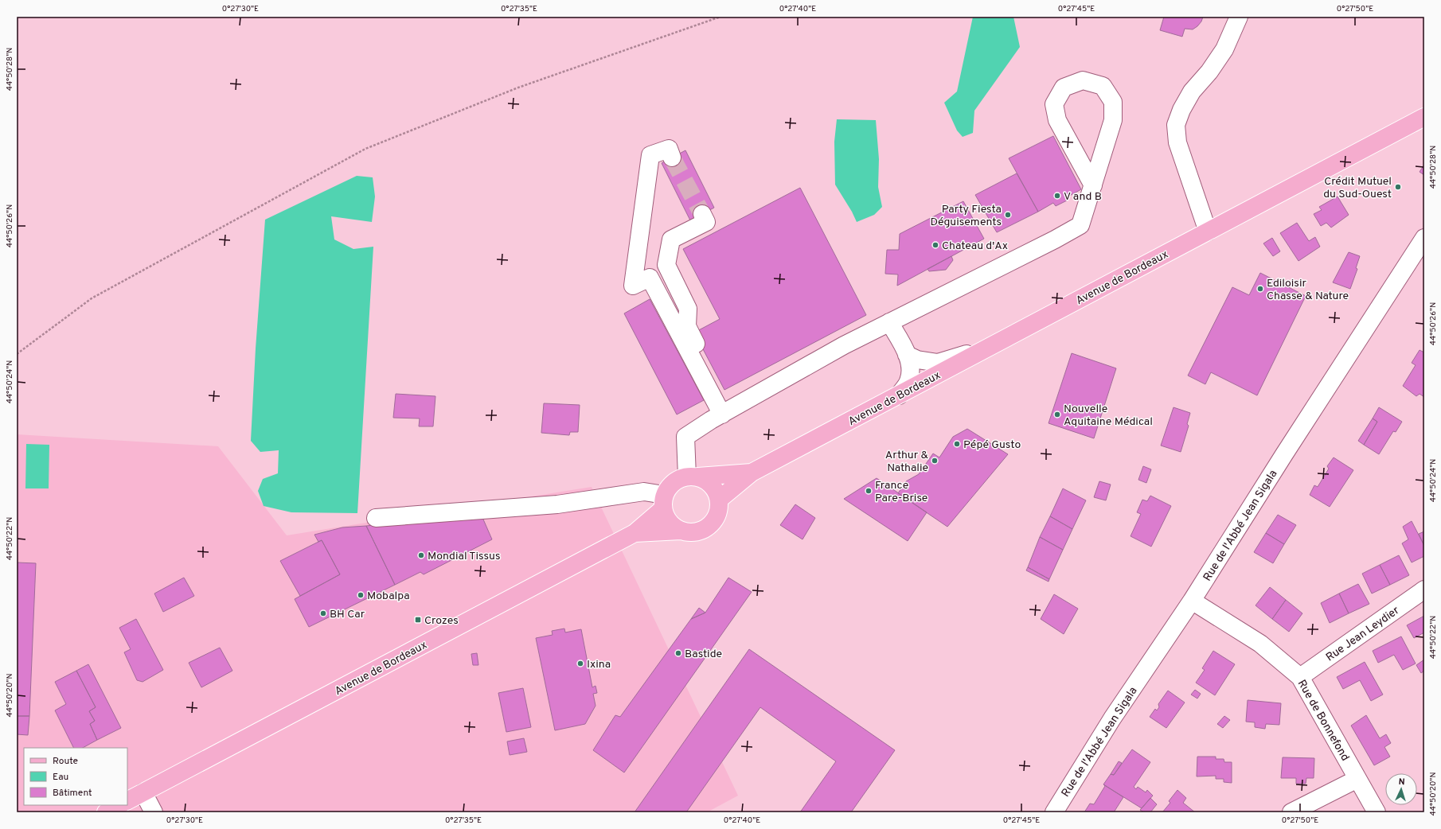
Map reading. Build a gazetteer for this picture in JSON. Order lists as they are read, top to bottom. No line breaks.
{"streets":{"main road":["Avenue de Bordeaux"],"street":["Rue de l'Abbé Jean Sigala","Rue Jean Leydier","Rue de Bonnefond"]},"crossings":[["Rue de l'Abbé Jean Sigala","Rue de Bonnefond"],["Rue Jean Leydier","Rue de Bonnefond"]],"places":{"other":["Crédit Mutuel du Sud-Ouest","V and B","Party Fiesta Déguisements","Chateau d'Ax","Ediloisir Chasse & Nature","Nouvelle Aquitaine Médical","Pépé Gusto","Arthur & Nathalie","France Pare-Brise","Mondial Tissus","Mobalpa","BH Car","Bastide","Ixina"],"transit":["Crozes"]},"legend":["Route","Eau","Bâtiment"],"north":"top","coordinates":["0°27'30\"E","0°27'35\"E","0°27'40\"E","0°27'45\"E","0°27'50\"E","44°50'28\"N","44°50'26\"N","44°50'24\"N","44°50'22\"N","44°50'20\"N"]}
